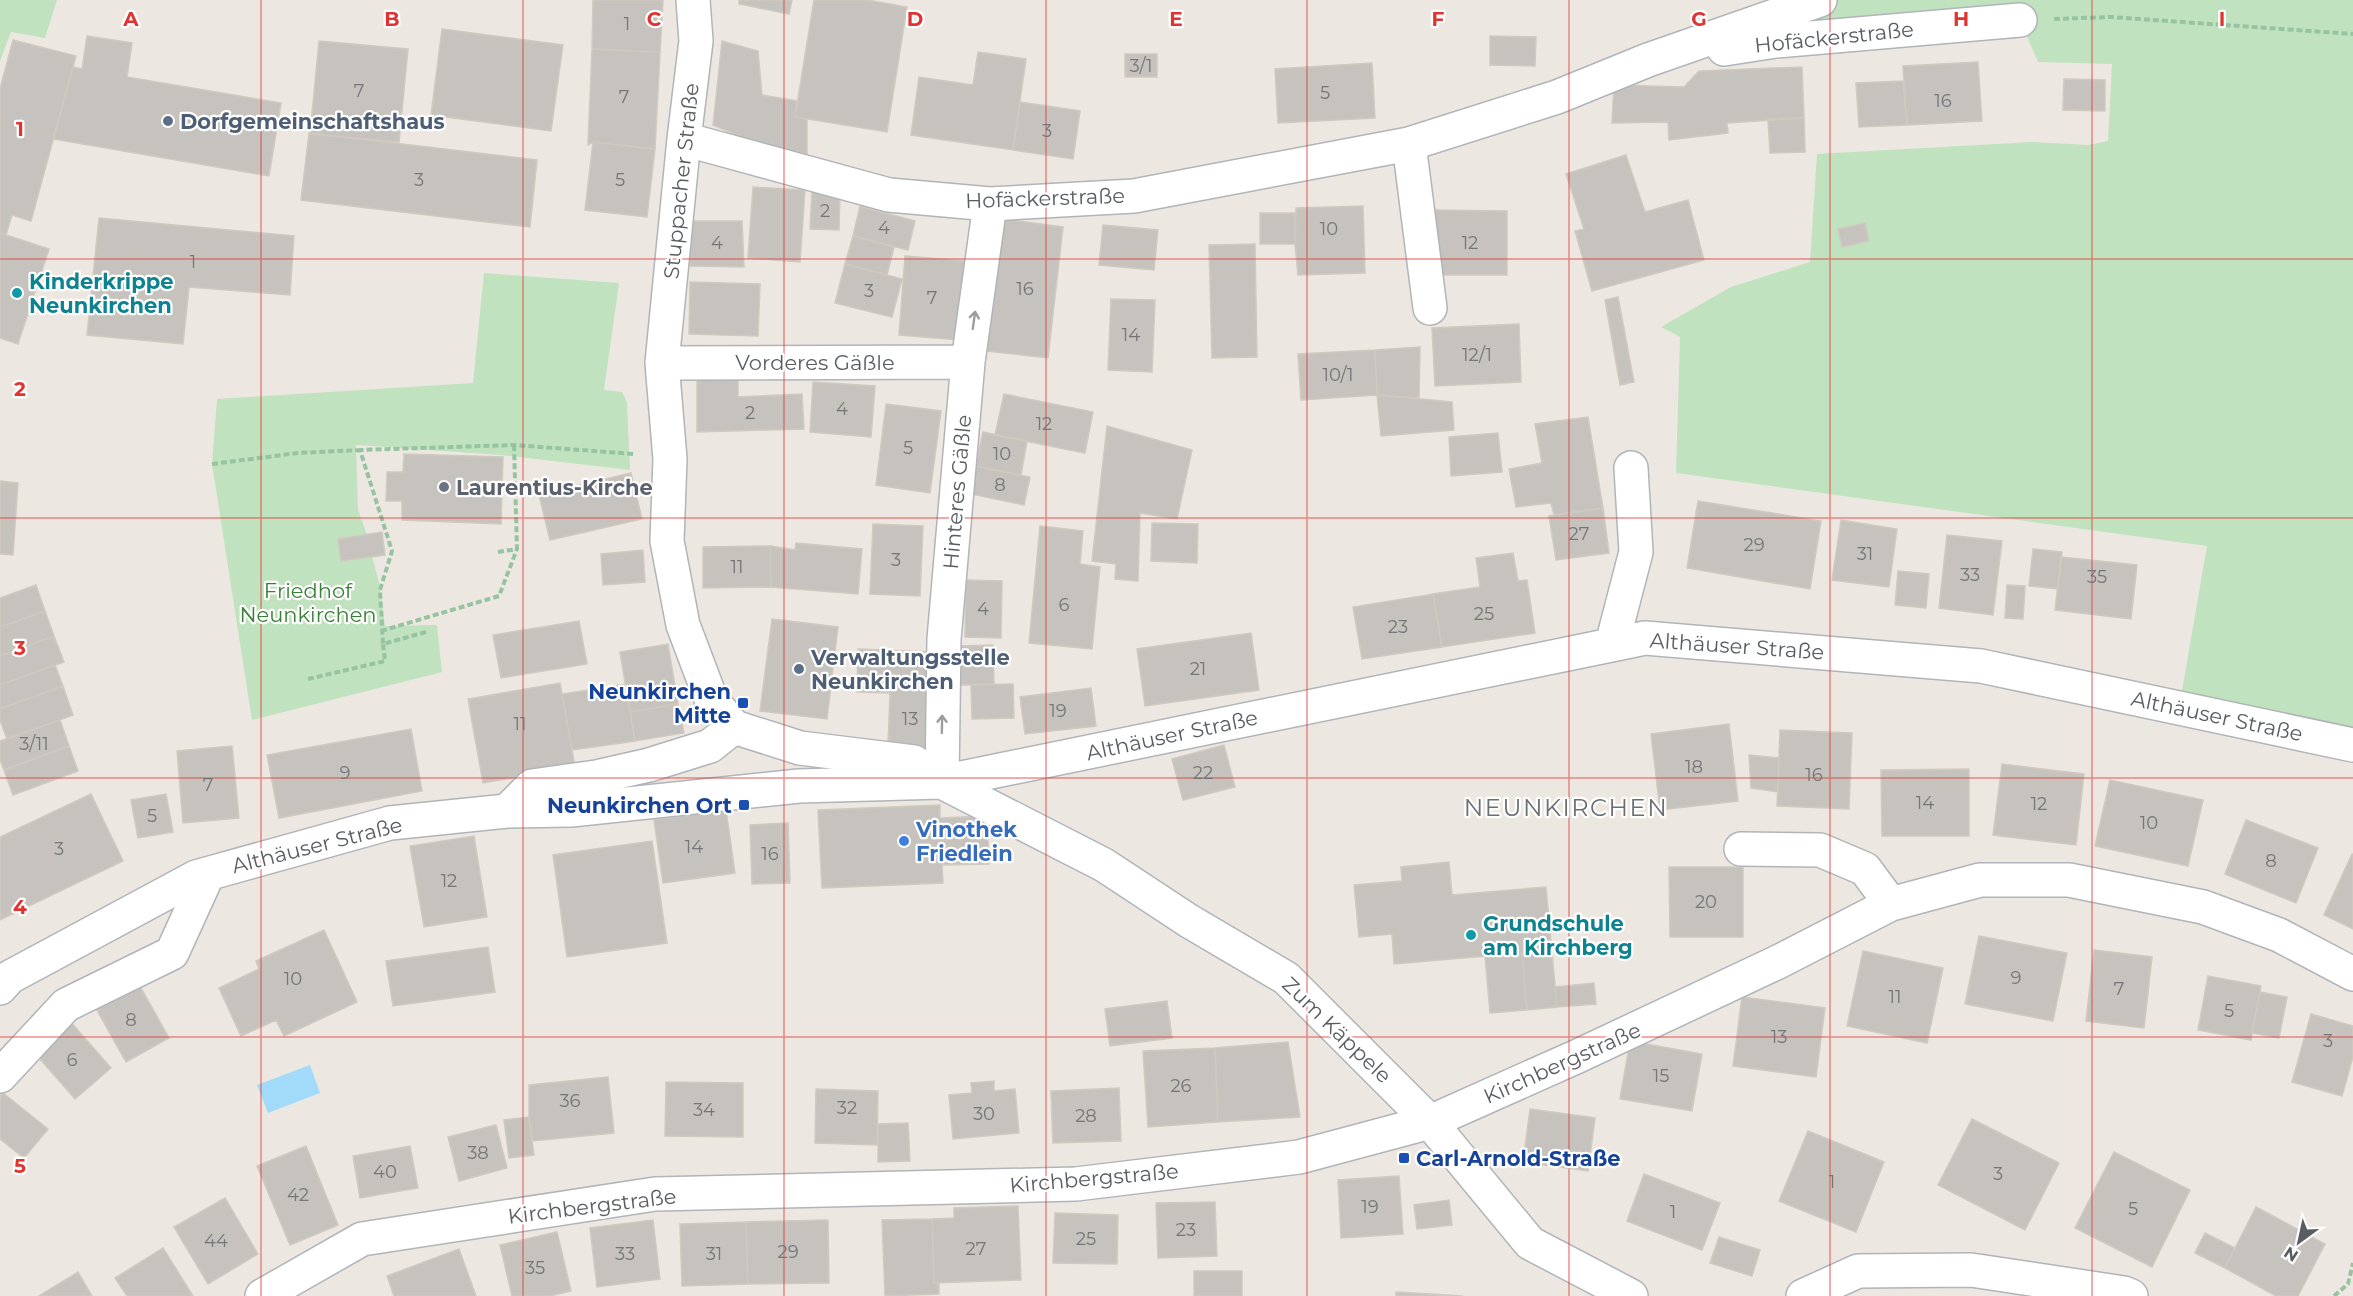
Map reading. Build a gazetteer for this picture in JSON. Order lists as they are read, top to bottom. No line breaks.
{"streets":{"street":["Hofäckerstraße","Stuppacher Straße","Vorderes Gäßle","Hinteres Gäßle","Althäuser Straße","Zum Käppele","Kirchbergstraße"]},"crossings":[["Hofäckerstraße","Stuppacher Straße"],["Hofäckerstraße","Hinteres Gäßle"],["Stuppacher Straße","Vorderes Gäßle"],["Stuppacher Straße","Zum Käppele"],["Vorderes Gäßle","Hinteres Gäßle"],["Hinteres Gäßle","Althäuser Straße"],["Hinteres Gäßle","Zum Käppele"],["Althäuser Straße","Zum Käppele"],["Zum Käppele","Kirchbergstraße"]],"one_way":["Hinteres Gäßle"],"districts":["NEUNKIRCHEN"],"parks":["Friedhof Neunkirchen"],"places":{"other":["Dorfgemeinschaftshaus","Kinderkrippe Neunkirchen","Laurentius-Kirche","Verwaltungsstelle Neunkirchen","Vinothek Friedlein","Grundschule am Kirchberg"],"transit":["Neunkirchen Mitte","Neunkirchen Ort","Carl-Arnold-Straße"]},"house_numbers":["1","3/1","7","5","7","16","3","3","5","2","4","10","4","12","1","16","3","7","14","12/1","10/1","4","2","12","5","10","8","27","29","31","3","11","33","35","6","4","25","23","21","19","13","11","3/11","18","9","22","16","7","14","12","5","10","14","3","16","8","12","20","9","10","7","11","5","8","13","3","6","15","26","36","32","34","30","28","38","40","3","1","42","19","5","1","23","25","44","27","29","33","31","35"],"north":"bottom left","grid":{"columns":["A","B","C","D","E","F","G","H","I"],"rows":["1","2","3","4","5"]}}
